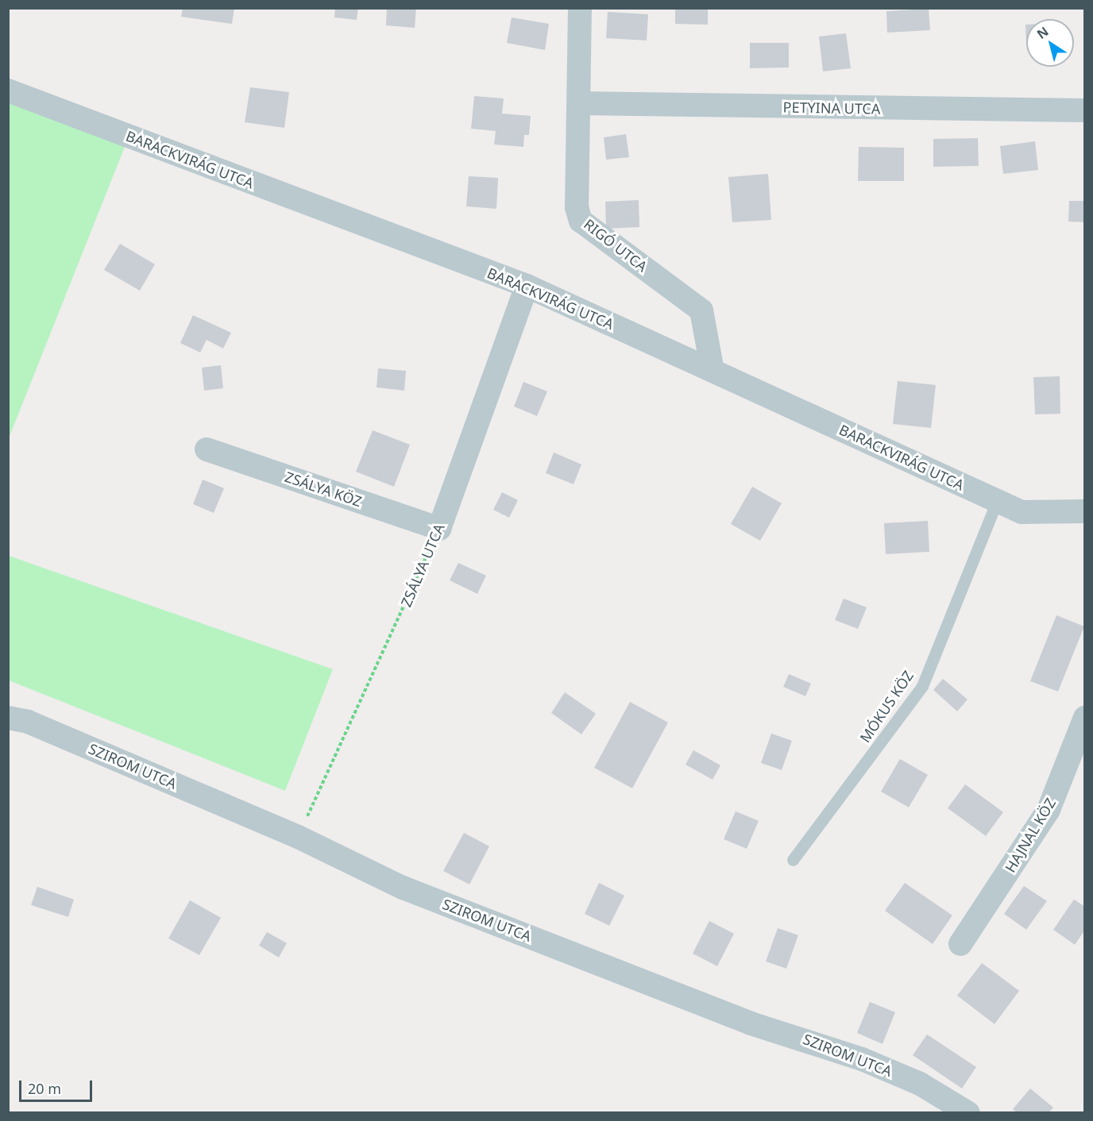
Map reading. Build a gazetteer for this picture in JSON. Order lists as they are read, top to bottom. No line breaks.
{"streets":{"street":["PETYINA UTCA","BARACKVIRÁG UTCA","RIGÓ UTCA","ZSÁLYA KÖZ","ZSÁLYA UTCA","SZIROM UTCA","HAJNAL KÖZ"],"lane":["MÓKUS KÖZ"]},"crossings":[["PETYINA UTCA","RIGÓ UTCA"],["BARACKVIRÁG UTCA","RIGÓ UTCA"],["BARACKVIRÁG UTCA","ZSÁLYA UTCA"],["BARACKVIRÁG UTCA","MÓKUS KÖZ"],["ZSÁLYA KÖZ","ZSÁLYA UTCA"],["ZSÁLYA UTCA","SZIROM UTCA"]],"scale_bar":"20 m","north":"top left"}
